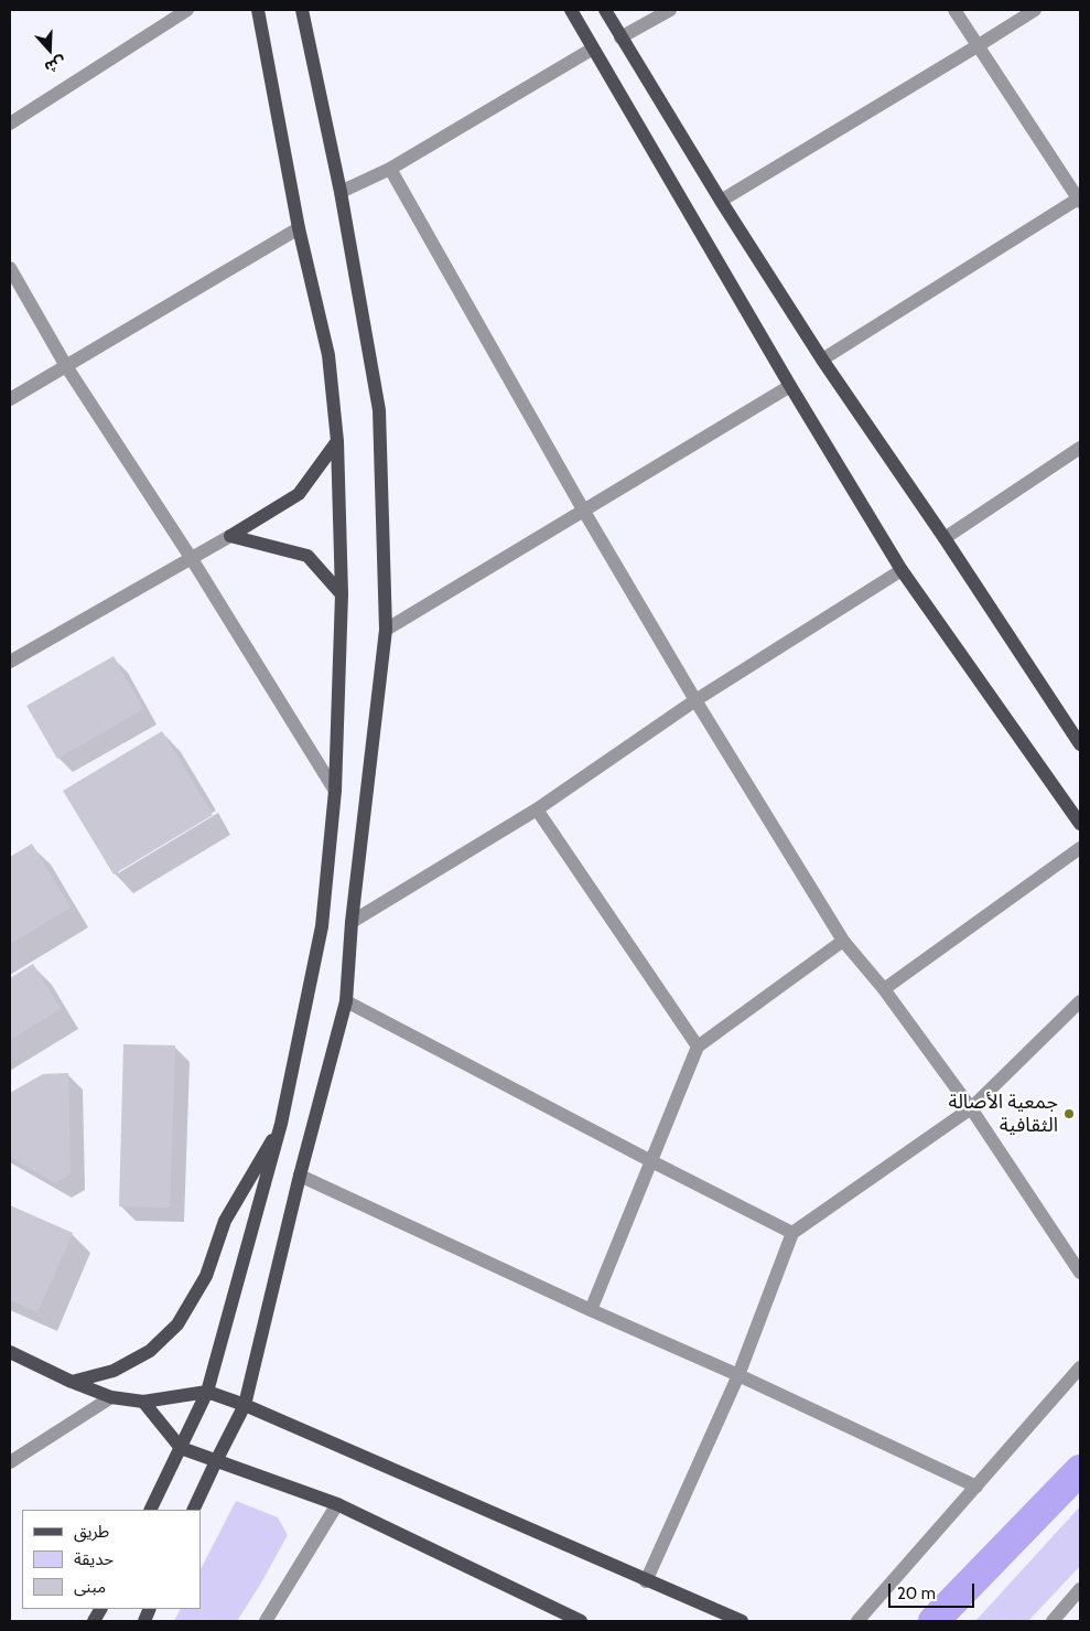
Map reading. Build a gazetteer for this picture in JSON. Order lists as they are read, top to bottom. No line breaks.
{"places":["جمعية الأصالة الثقافية"],"legend":["طريق","حديقة","مبنى"],"scale_bar":"20 m","north":"bottom"}
